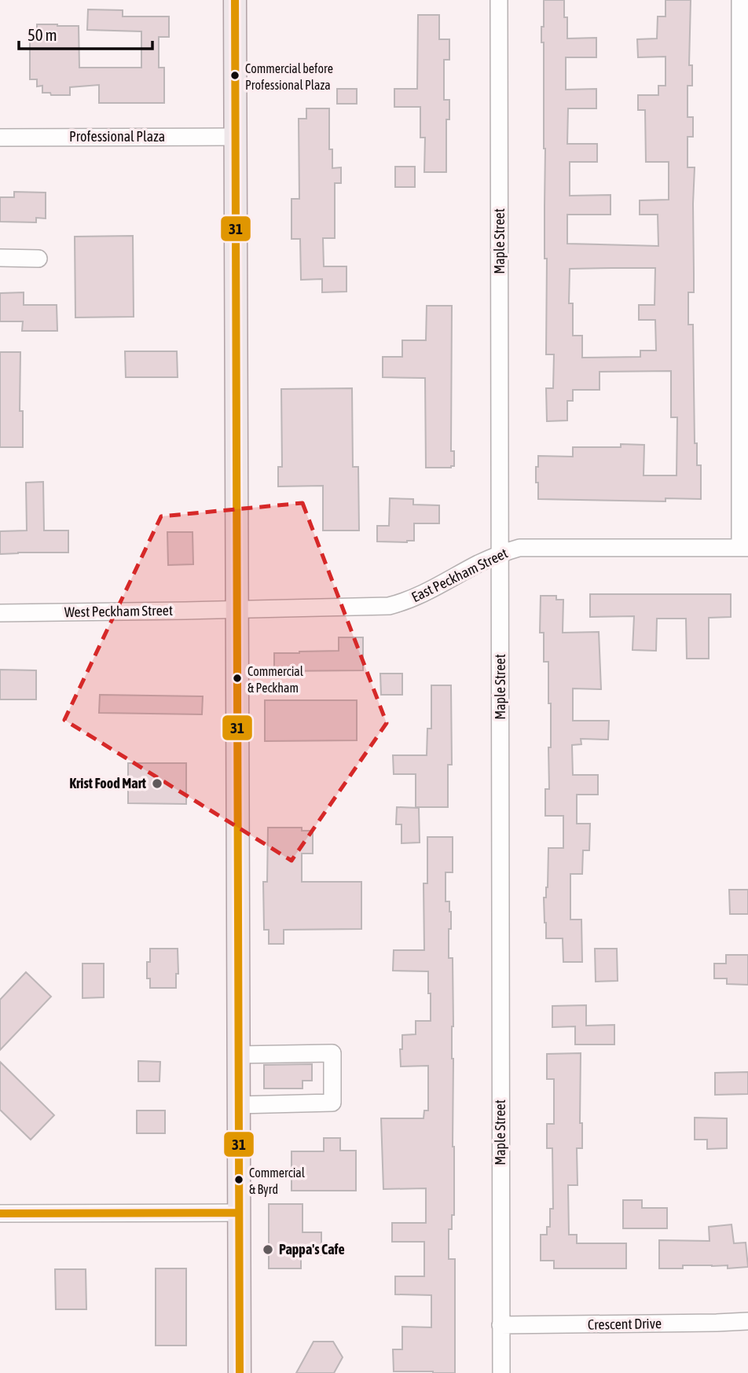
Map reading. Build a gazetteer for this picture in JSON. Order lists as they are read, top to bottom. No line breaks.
{"streets":{"street":["Professional Plaza","Maple Street","East Peckham Street","West Peckham Street","Crescent Drive"]},"crossings":[["Maple Street","East Peckham Street"],["Maple Street","Crescent Drive"],["East Peckham Street","West Peckham Street"]],"places":["Commercial before Professional Plaza","Commercial & Peckham","Krist Food Mart","Commercial & Byrd","Pappa's Cafe"],"lines":["transit line 31"],"scale_bar":"50 m"}
